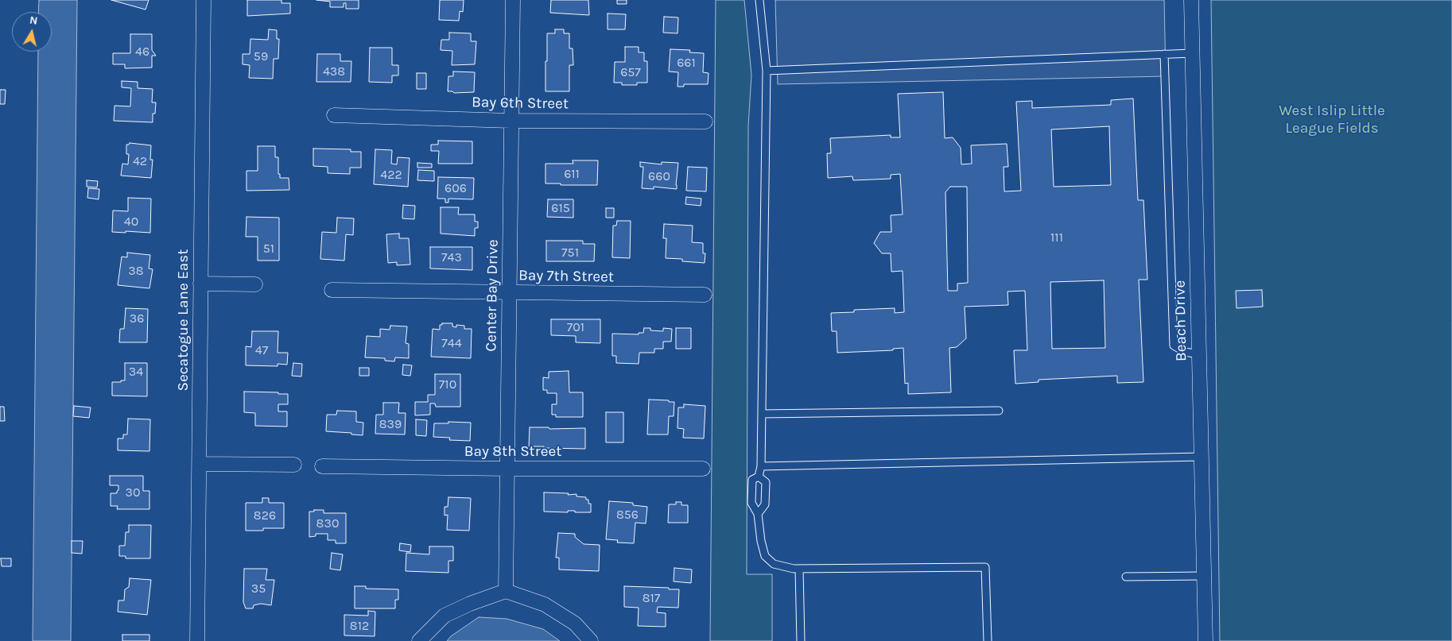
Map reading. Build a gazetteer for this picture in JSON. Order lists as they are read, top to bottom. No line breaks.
{"streets":{"street":["Bay 6th Street","Bay 7th Street","Center Bay Drive","Secatogue Lane East","Beach Drive","Bay 8th Street"]},"crossings":[["Bay 6th Street","Center Bay Drive"],["Bay 7th Street","Center Bay Drive"],["Center Bay Drive","Bay 8th Street"]],"parks":["West Islip Little League Fields"],"house_numbers":["46","59","661","438","657","42","611","422","660","606","615","40","111","51","751","743","38","36","701","744","47","34","710","839","30","856","826","830","35","817","812"],"north":"top"}
